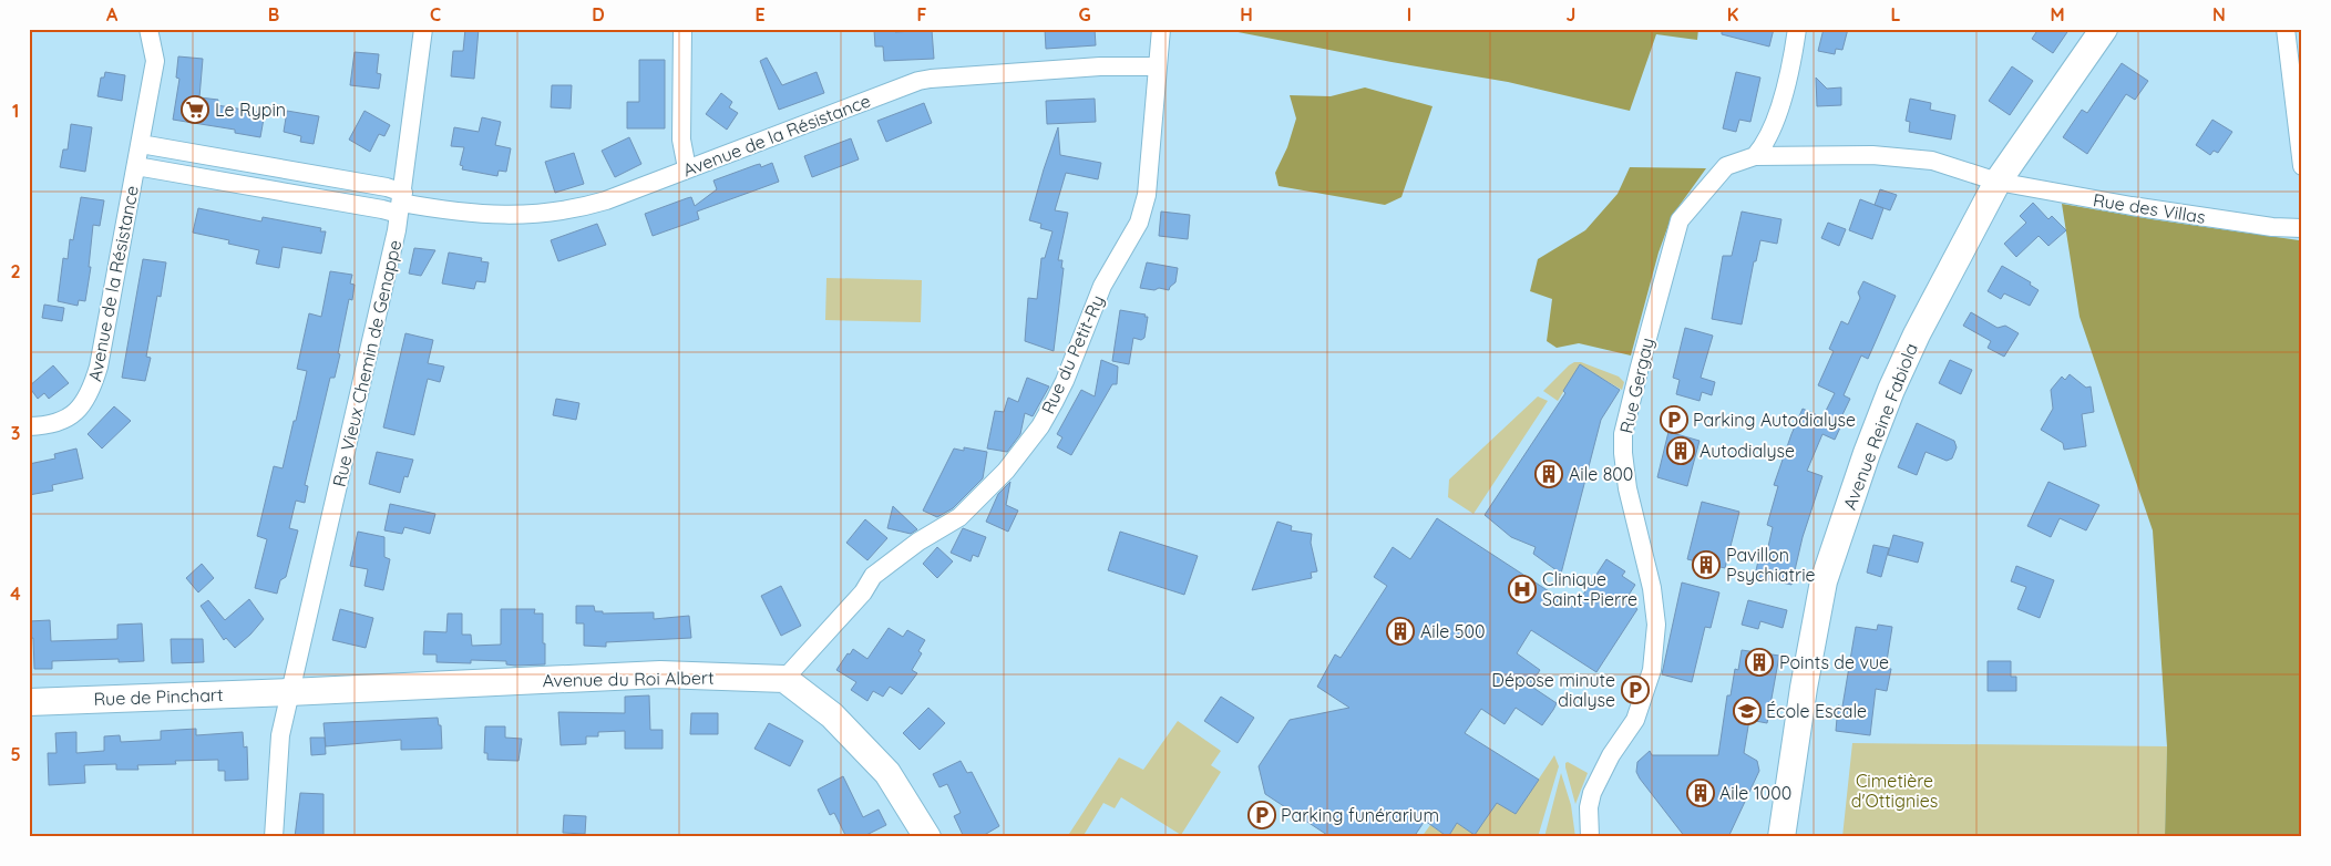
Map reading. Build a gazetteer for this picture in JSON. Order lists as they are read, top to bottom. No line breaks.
{"streets":{"main road":["Avenue Reine Fabiola","Avenue du Roi Albert","Rue de Pinchart"],"street":["Avenue de la Résistance","Rue des Villas","Rue du Petit-Ry","Rue Vieux Chemin de Genappe","Rue Gergay"]},"crossings":[["Avenue de la Résistance","Rue du Petit-Ry"],["Avenue de la Résistance","Rue Vieux Chemin de Genappe"],["Rue des Villas","Rue Gergay"],["Rue des Villas","Avenue Reine Fabiola"],["Rue du Petit-Ry","Avenue du Roi Albert"],["Rue Vieux Chemin de Genappe","Avenue du Roi Albert"],["Rue Vieux Chemin de Genappe","Rue de Pinchart"],["Rue Gergay","Avenue Reine Fabiola"],["Avenue du Roi Albert","Rue de Pinchart"]],"parks":["Cimetière d'Ottignies"],"places":{"supermarket":["Le Rypin"],"parking":["Parking Autodialyse","Dépose minute dialyse","Parking funérarium"],"building":["Autodialyse","Aile 800","Pavillon Psychiatrie","Aile 500","Points de vue","Aile 1000"],"hospital":["Clinique Saint-Pierre"],"school or university":["École Escale"]},"grid":{"columns":["A","B","C","D","E","F","G","H","I","J","K","L","M","N"],"rows":["1","2","3","4","5"]}}
